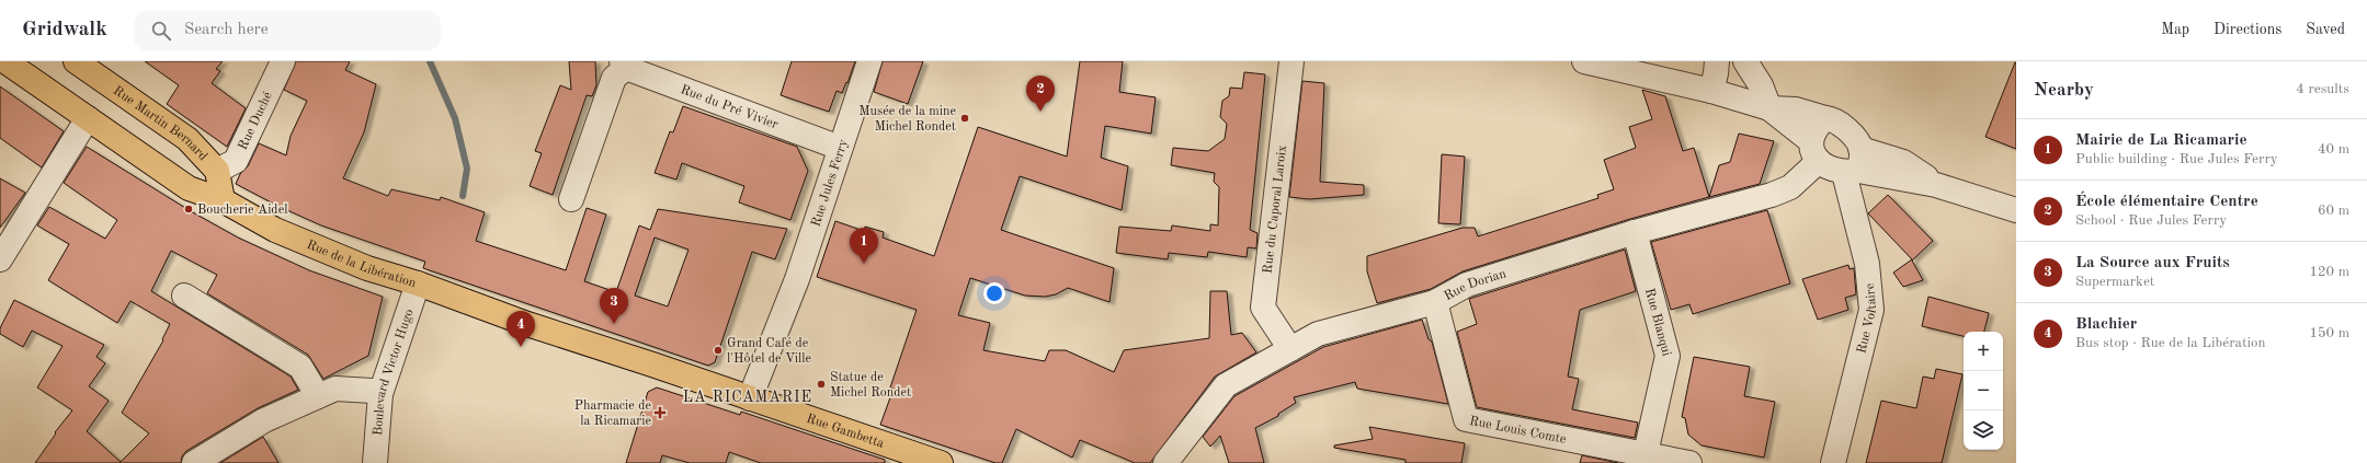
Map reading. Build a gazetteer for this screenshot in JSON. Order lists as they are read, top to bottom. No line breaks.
{"streets":{"main road":["Rue Martin Bernard","Rue de la Libération","Rue Gambetta"],"street":["Rue du Pré Vivier","Rue Duché","Rue Jules Ferry","Rue du Caporal Laroix","Rue Dorian","Rue Voltaire","Rue Blanqui","Boulevard Victor Hugo","Rue Louis Comte"]},"crossings":[["Rue du Pré Vivier","Rue Jules Ferry"],["Rue Duché","Rue Martin Bernard"],["Rue Martin Bernard","Rue de la Libération"],["Rue Jules Ferry","Rue de la Libération"],["Rue Jules Ferry","Rue Gambetta"],["Rue du Caporal Laroix","Rue Dorian"],["Rue de la Libération","Boulevard Victor Hugo"],["Rue de la Libération","Rue Gambetta"],["Rue Dorian","Rue Voltaire"],["Rue Dorian","Rue Blanqui"],["Rue Dorian","Rue Louis Comte"],["Rue Blanqui","Rue Louis Comte"]],"districts":["LA RICAMARIE"],"places":{"other":["Musée de la mine Michel Rondet","Boucherie Aidel","Grand Café de l'Hôtel de Ville","Statue de Michel Rondet"],"health":["Pharmacie de la Ricamarie"]},"page":{"header":"Gridwalk","search":"Search here","nav":["Map","Directions","Saved"],"heading":["Nearby","4 results"],"pins":["2","1","3","4"],"list":[{"mark":"1","name":"Mairie de La Ricamarie","note":"Public building · Rue Jules Ferry","value":"40 m"},{"mark":"2","name":"École élémentaire Centre","note":"School · Rue Jules Ferry","value":"60 m"},{"mark":"3","name":"La Source aux Fruits","note":"Supermarket","value":"120 m"},{"mark":"4","name":"Blachier","note":"Bus stop · Rue de la Libération","value":"150 m"}],"map_buttons":["+","−"]}}
